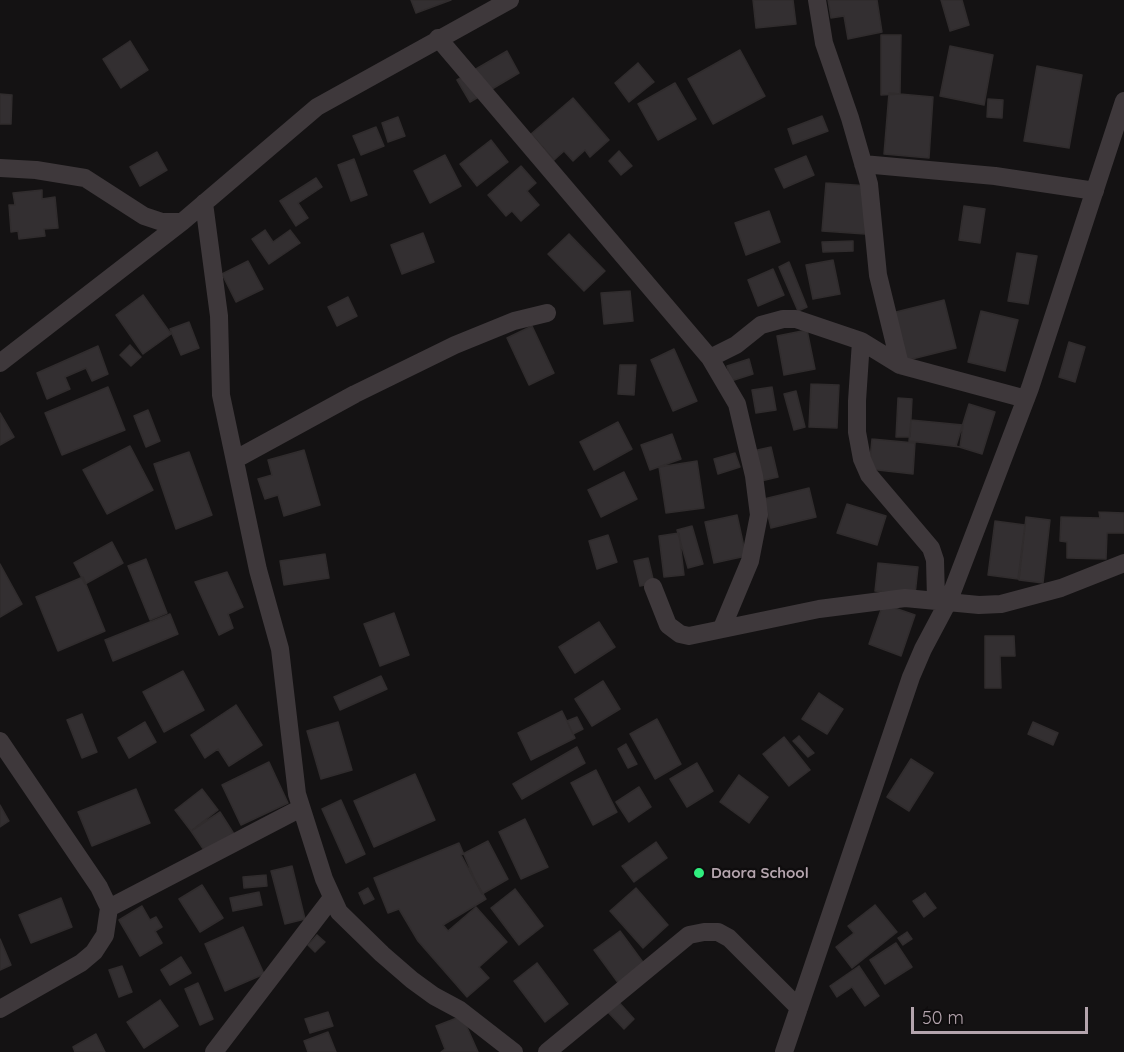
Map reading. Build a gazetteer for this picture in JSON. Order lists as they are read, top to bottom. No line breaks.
{"places":["Daora School"],"scale_bar":"50 m"}
